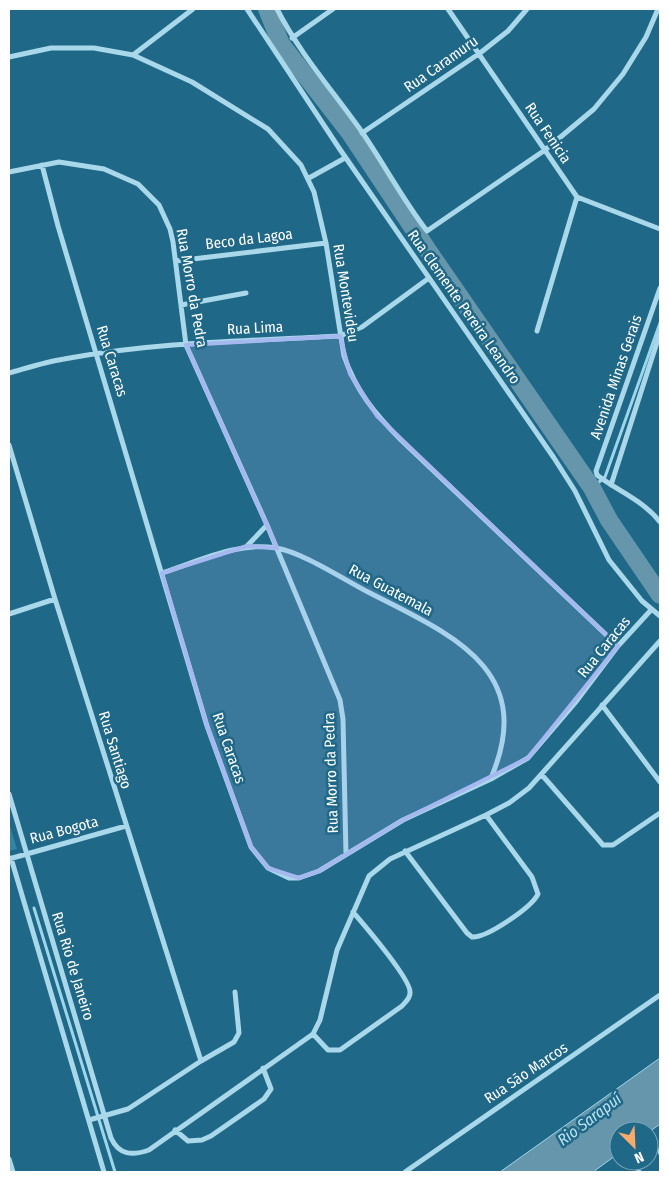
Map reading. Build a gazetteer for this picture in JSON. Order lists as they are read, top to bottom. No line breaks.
{"streets":{"street":["Rua Caramuru","Rua Fenicia","Beco da Lagoa","Rua Morro da Pedra","Rua Montevideu","Rua Clemente Pereira Leandro","Rua Lima","Rua Caracas","Avenida Minas Gerais","Rua Guatemala","Rua Santiago","Rua Bogota","Rua Rio de Janeiro","Rua Sāo Marcos"]},"crossings":[["Rua Caramuru","Rua Fenicia"],["Beco da Lagoa","Rua Morro da Pedra"],["Beco da Lagoa","Rua Montevideu"],["Rua Morro da Pedra","Rua Lima"],["Rua Morro da Pedra","Rua Caracas"],["Rua Morro da Pedra","Rua Guatemala"],["Rua Montevideu","Rua Lima"],["Rua Montevideu","Rua Caracas"],["Rua Clemente Pereira Leandro","Rua Lima"],["Rua Clemente Pereira Leandro","Rua Caracas"],["Rua Lima","Rua Caracas"],["Rua Caracas","Rua Guatemala"],["Rua Santiago","Rua Bogota"],["Rua Bogota","Rua Rio de Janeiro"]],"water":["Rio Sarapuí"],"north":"bottom right"}
